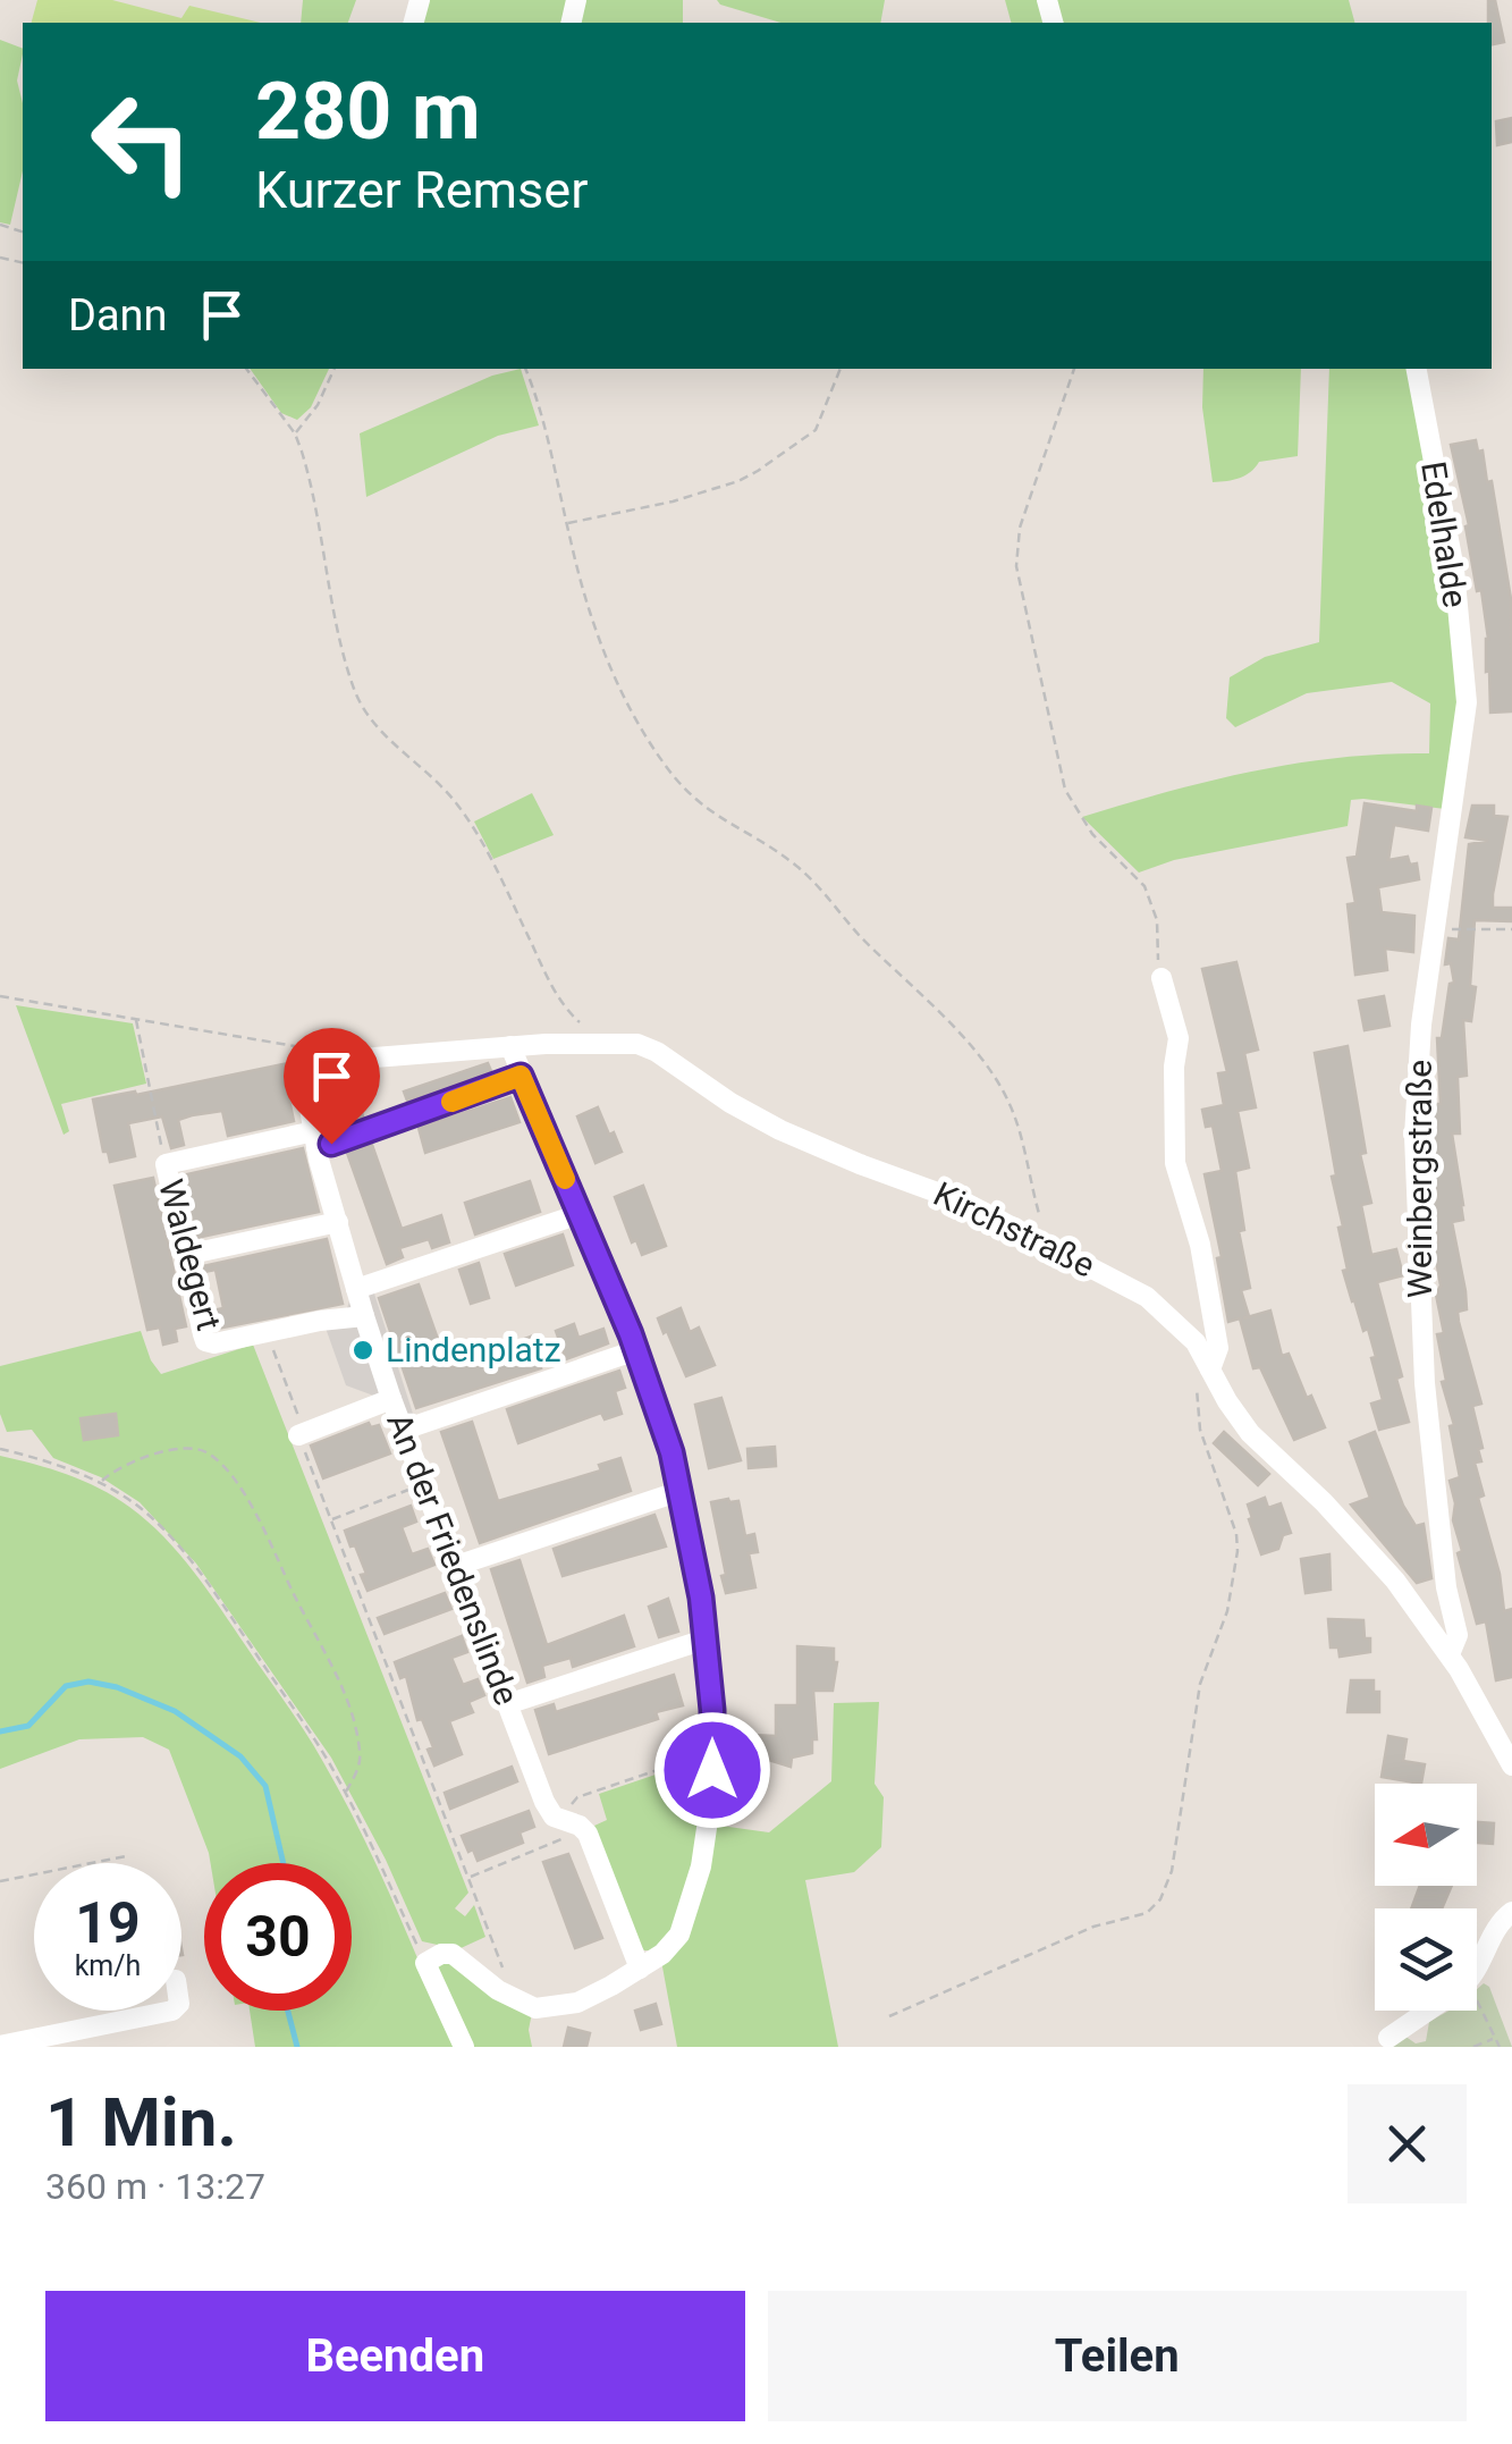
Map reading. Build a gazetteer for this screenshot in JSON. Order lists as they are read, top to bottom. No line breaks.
{"streets":{"street":["Edelhalde","Weinbergstraße","Kirchstraße","Waldegert","An der Friedenslinde"]},"crossings":[["Edelhalde","Weinbergstraße"],["Weinbergstraße","Kirchstraße"],["Kirchstraße","An der Friedenslinde"],["Waldegert","An der Friedenslinde"]],"places":["Lindenplatz"],"north":"left","page":{"turn":["280 m","Kurzer Remser"],"then":"Dann","speed":"19 km/h","limit":"30","heading":["1 Min.","360 m · 13:27"],"buttons":["Beenden","Teilen"]}}
